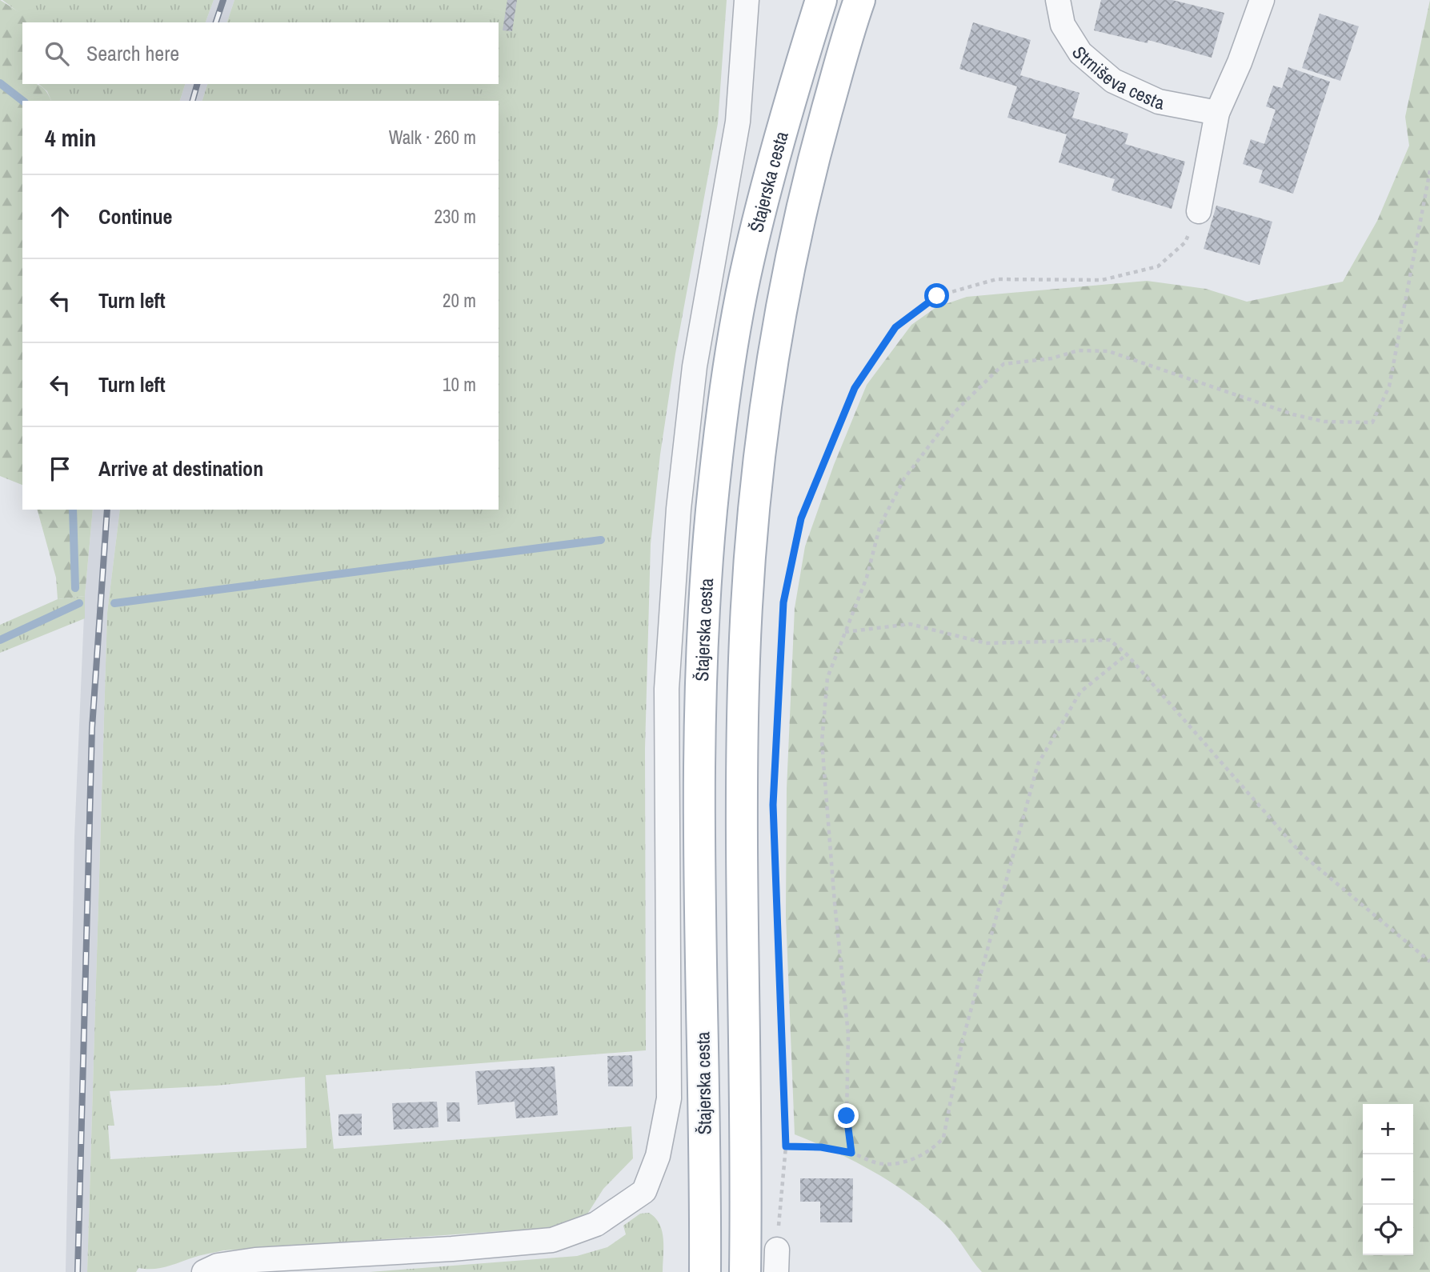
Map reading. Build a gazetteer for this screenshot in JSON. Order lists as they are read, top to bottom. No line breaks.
{"streets":{"main road":["Štajerska cesta"],"street":["Strniševa cesta"]},"page":{"search":"Search here","heading":["4 min","Walk · 260 m"],"list":[["Continue","230 m"],["Turn left","20 m"],["Turn left","10 m"],"Arrive at destination"],"map_buttons":["+","−"]}}
